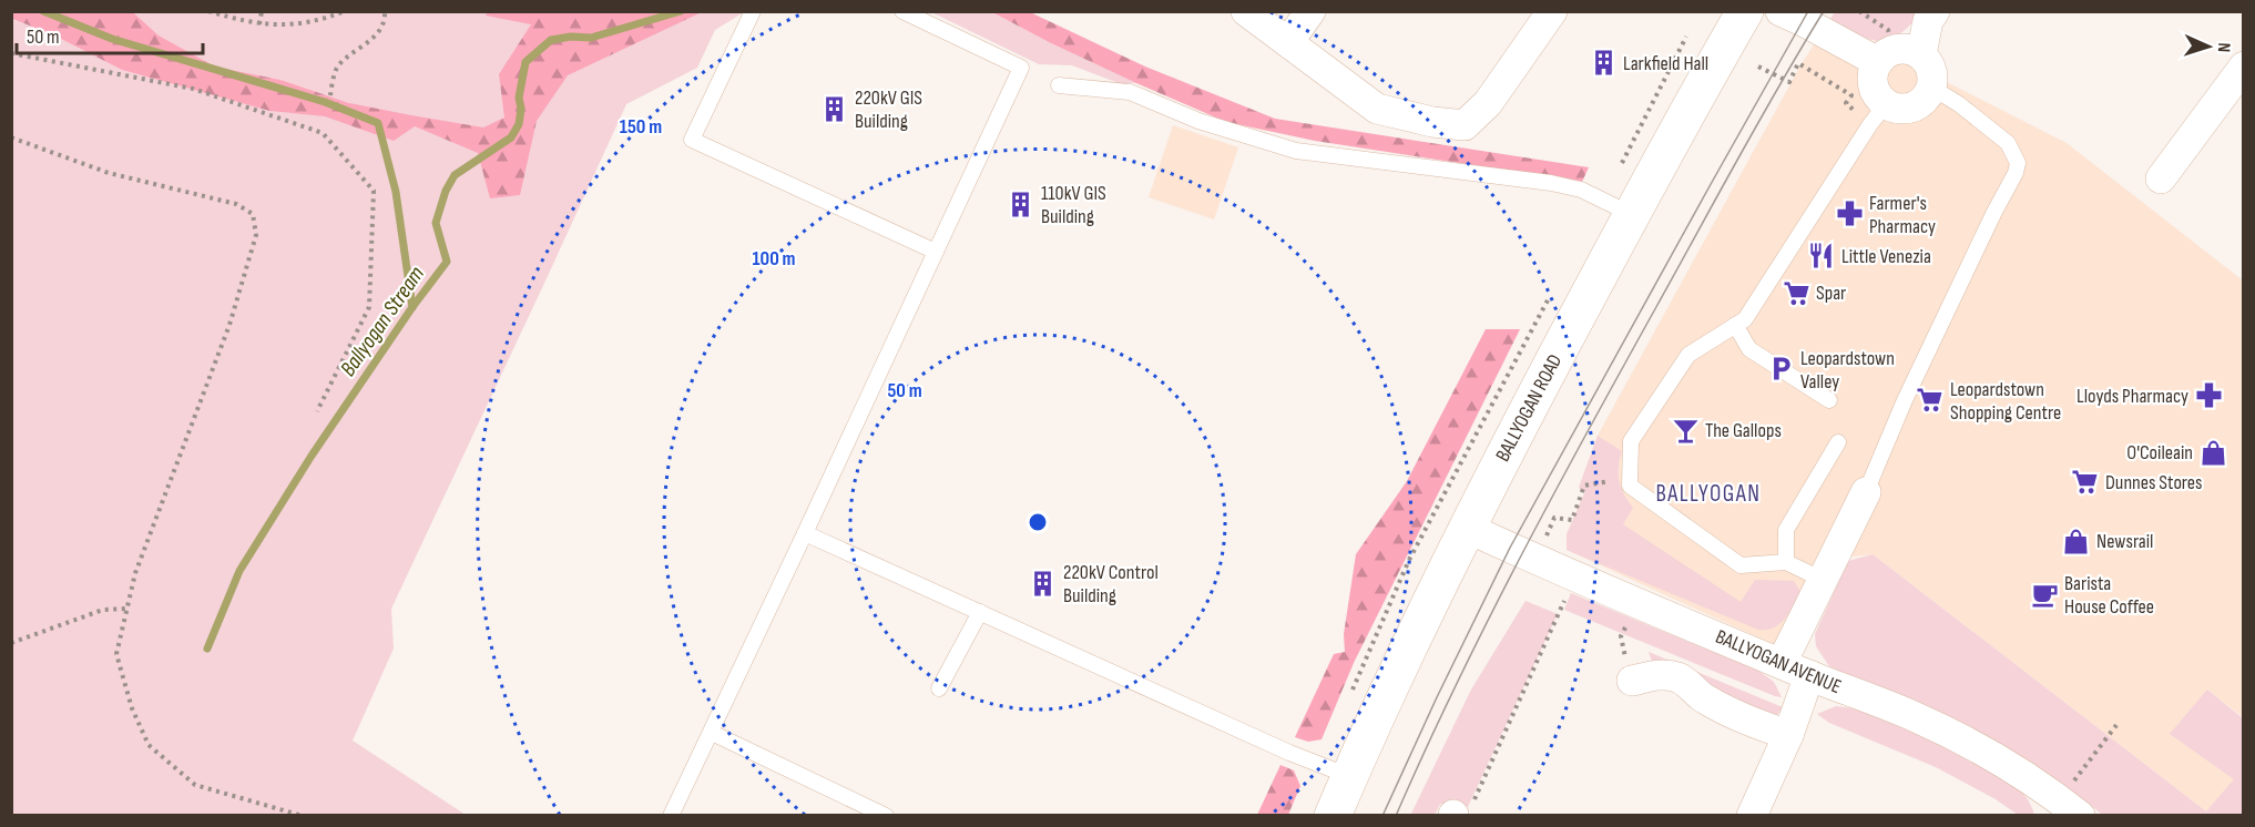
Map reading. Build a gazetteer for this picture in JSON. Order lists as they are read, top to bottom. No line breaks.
{"streets":{"street":["BALLYOGAN ROAD","BALLYOGAN AVENUE"]},"crossings":[["BALLYOGAN ROAD","BALLYOGAN AVENUE"]],"districts":["BALLYOGAN"],"water":["Ballyogan Stream"],"places":{"building":["Larkfield Hall","220kV GIS Building","110kV GIS Building","220kV Control Building"],"pharmacy":["Farmer's Pharmacy","Lloyds Pharmacy"],"restaurant":["Little Venezia"],"supermarket":["Spar","Leopardstown Shopping Centre","Dunnes Stores"],"parking":["Leopardstown Valley"],"bar":["The Gallops"],"shop":["O'Coileain","Newsrail"],"cafe":["Barista House Coffee"]},"scale_bar":"50 m","north":"right","rings":["150 m","100 m","50 m"]}
